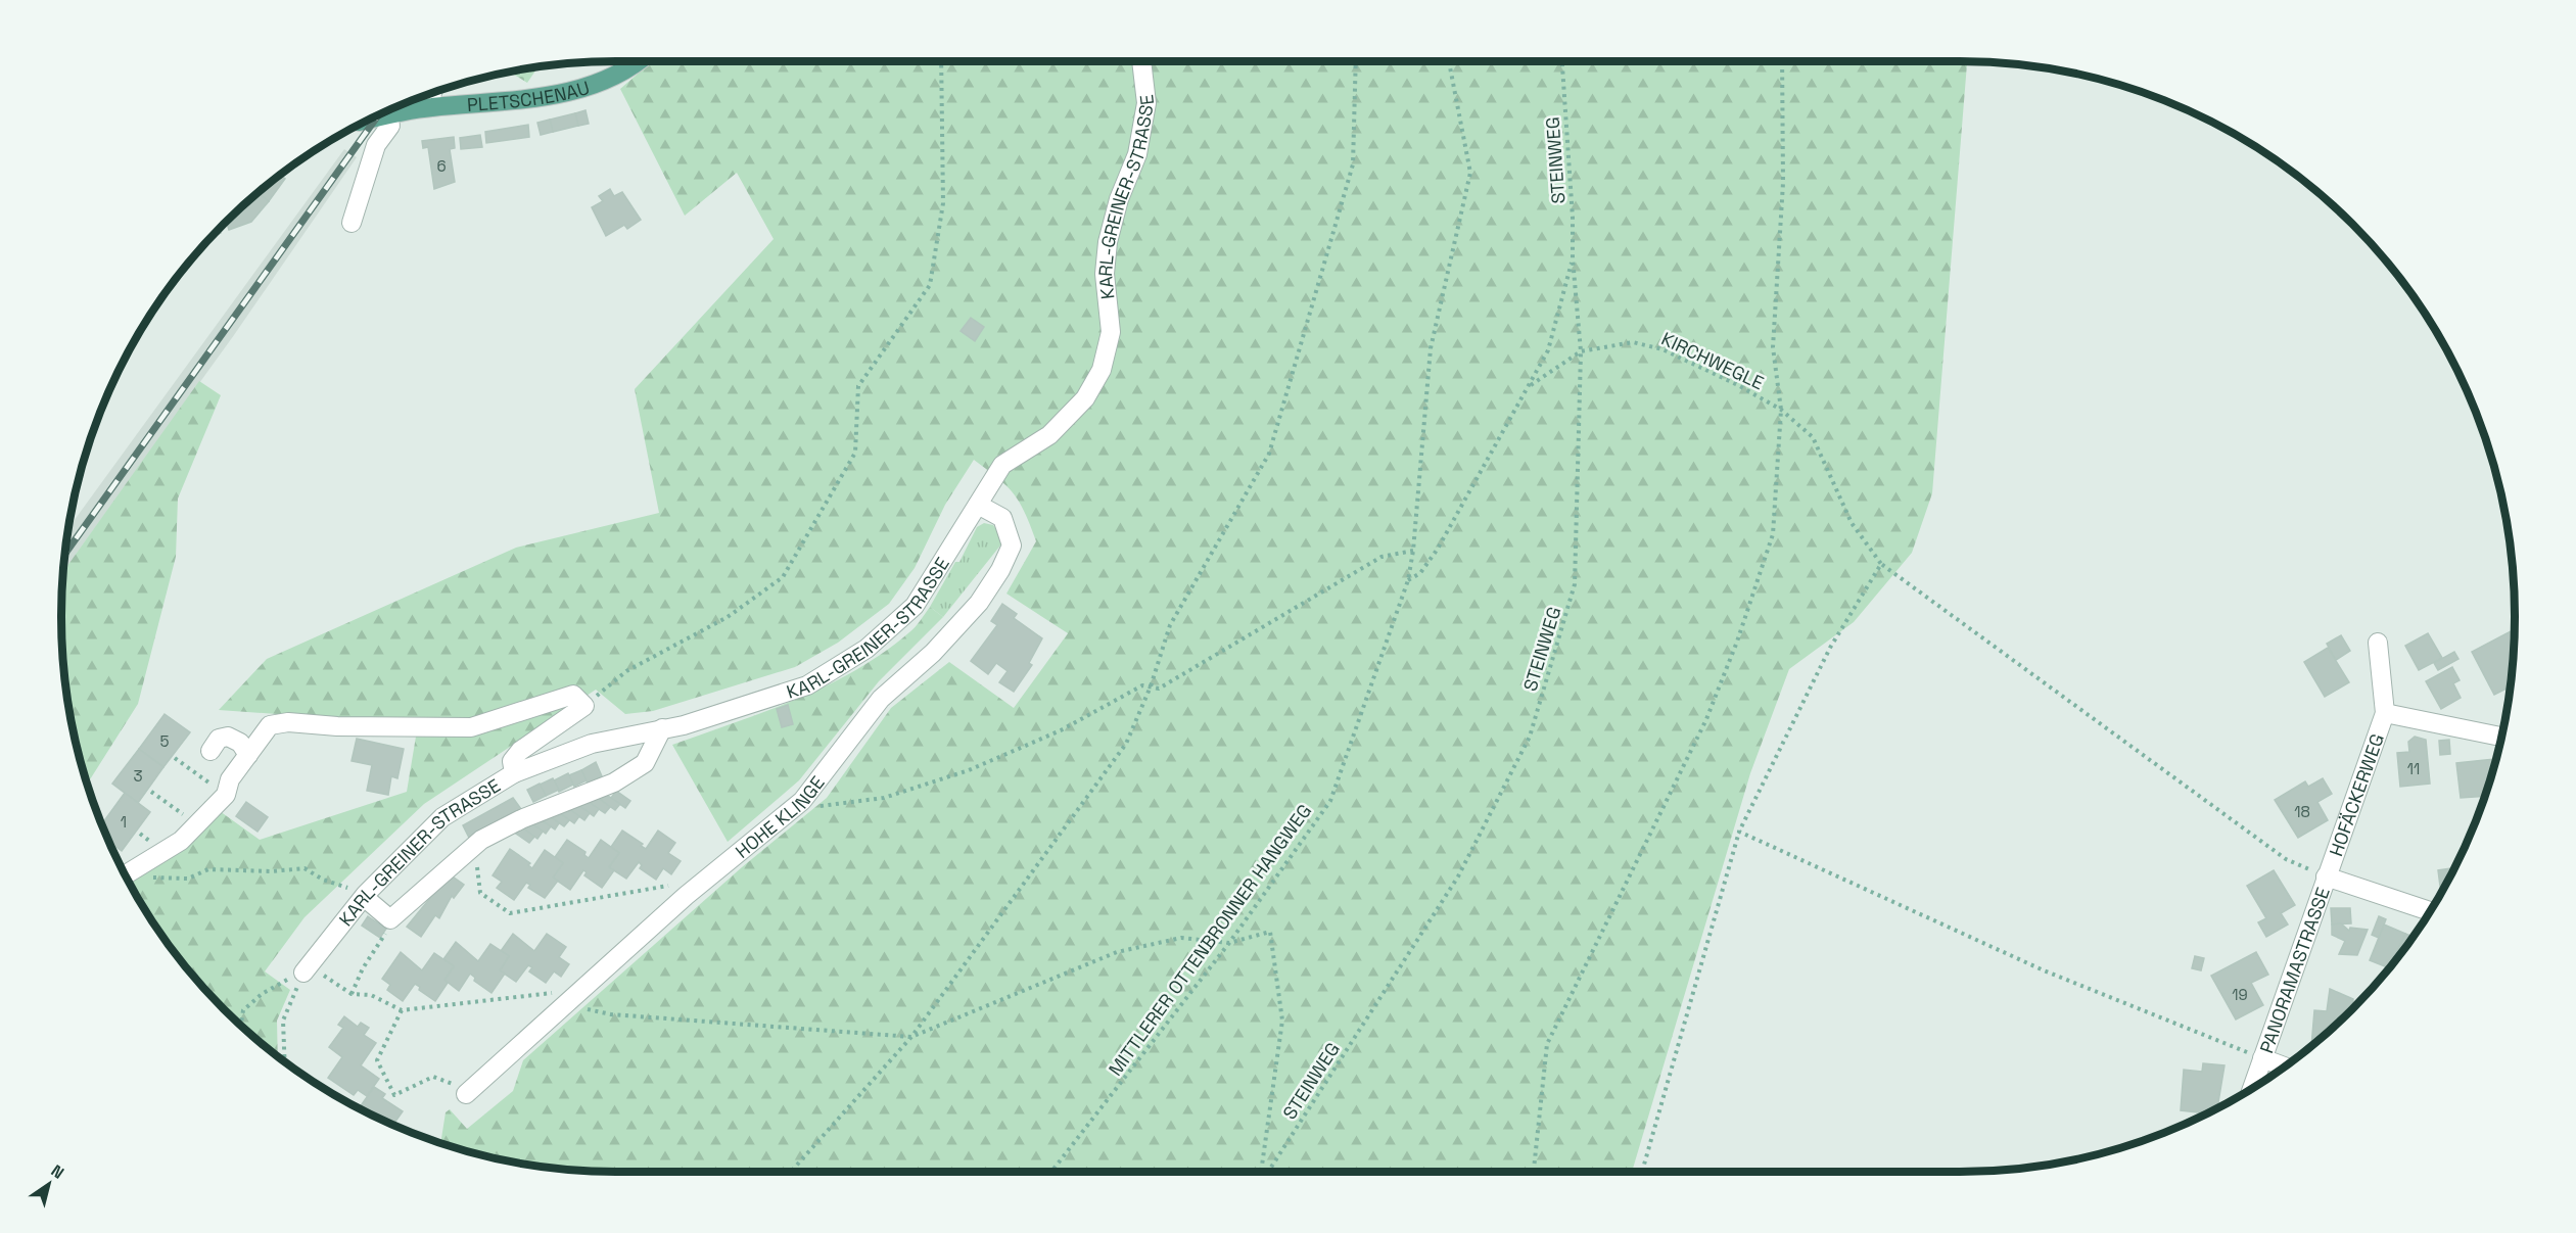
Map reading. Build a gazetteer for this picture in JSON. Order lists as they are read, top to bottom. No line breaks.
{"streets":{"main road":["PLETSCHENAU"],"street":["KARL-GREINER-STRASSE","HOFÄCKERWEG","HOHE KLINGE","PANORAMASTRASSE"],"path":["STEINWEG","KIRCHWEGLE","MITTLERER OTTENBRONNER HANGWEG"]},"crossings":[["STEINWEG","KIRCHWEGLE"],["KARL-GREINER-STRASSE","HOHE KLINGE"],["KIRCHWEGLE","HOFÄCKERWEG"],["KIRCHWEGLE","PANORAMASTRASSE"],["HOFÄCKERWEG","PANORAMASTRASSE"]],"house_numbers":["6","5","11","3","18","1","19"],"north":"top right"}
